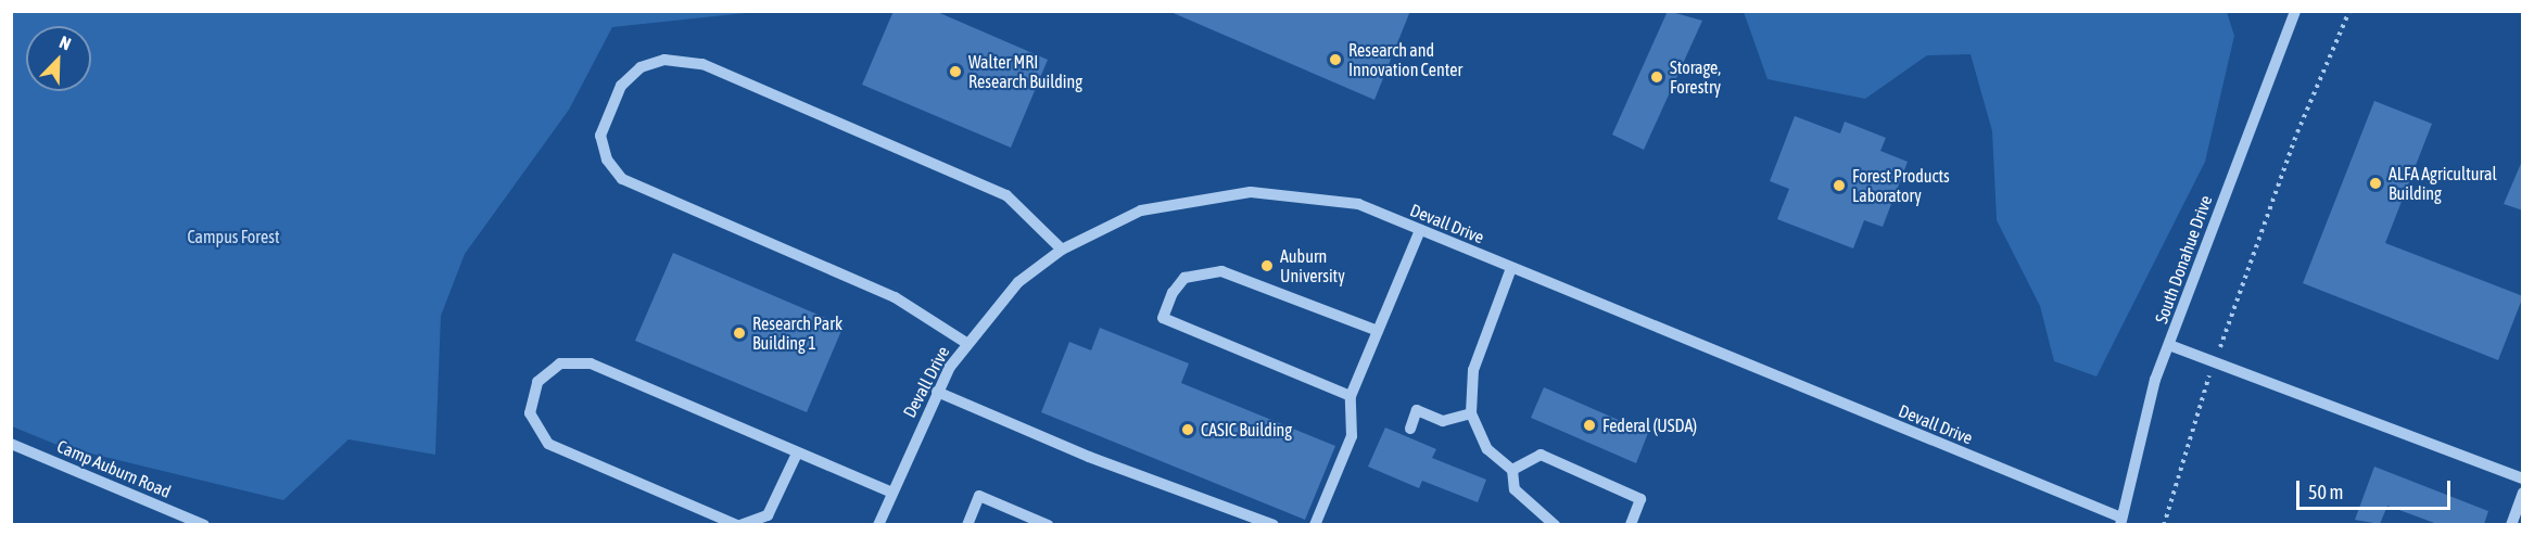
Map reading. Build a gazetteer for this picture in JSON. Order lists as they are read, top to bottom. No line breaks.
{"streets":{"street":["Devall Drive","South Donahue Drive","Camp Auburn Road"]},"crossings":[["Devall Drive","South Donahue Drive"]],"parks":["Campus Forest"],"places":["Research and Innovation Center","Walter MRI Research Building","Storage, Forestry","ALFA Agricultural Building","Forest Products Laboratory","Auburn University","Research Park Building 1","Federal (USDA)","CASIC Building"],"scale_bar":"50 m","north":"top right"}
